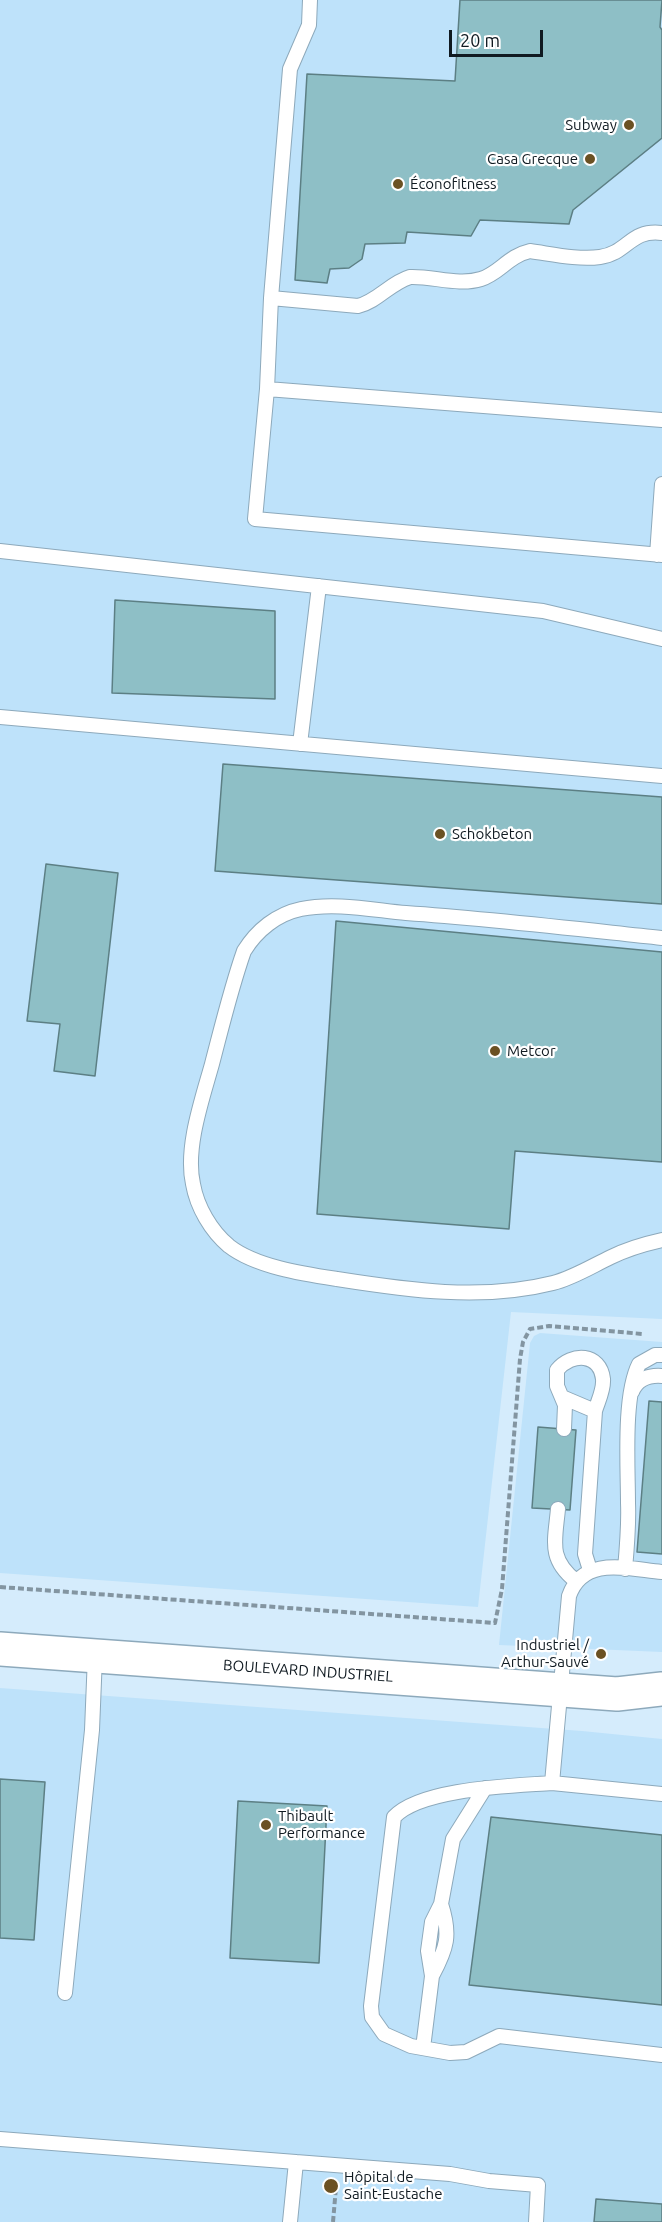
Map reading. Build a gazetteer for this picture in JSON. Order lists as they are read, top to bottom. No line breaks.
{"streets":{"street":["BOULEVARD INDUSTRIEL"]},"places":["Subway","Casa Grecque","Éconofitness","Schokbeton","Metcor","Industriel / Arthur-Sauvé","Thibault Performance","Hôpital de Saint-Eustache"],"scale_bar":"20 m"}
